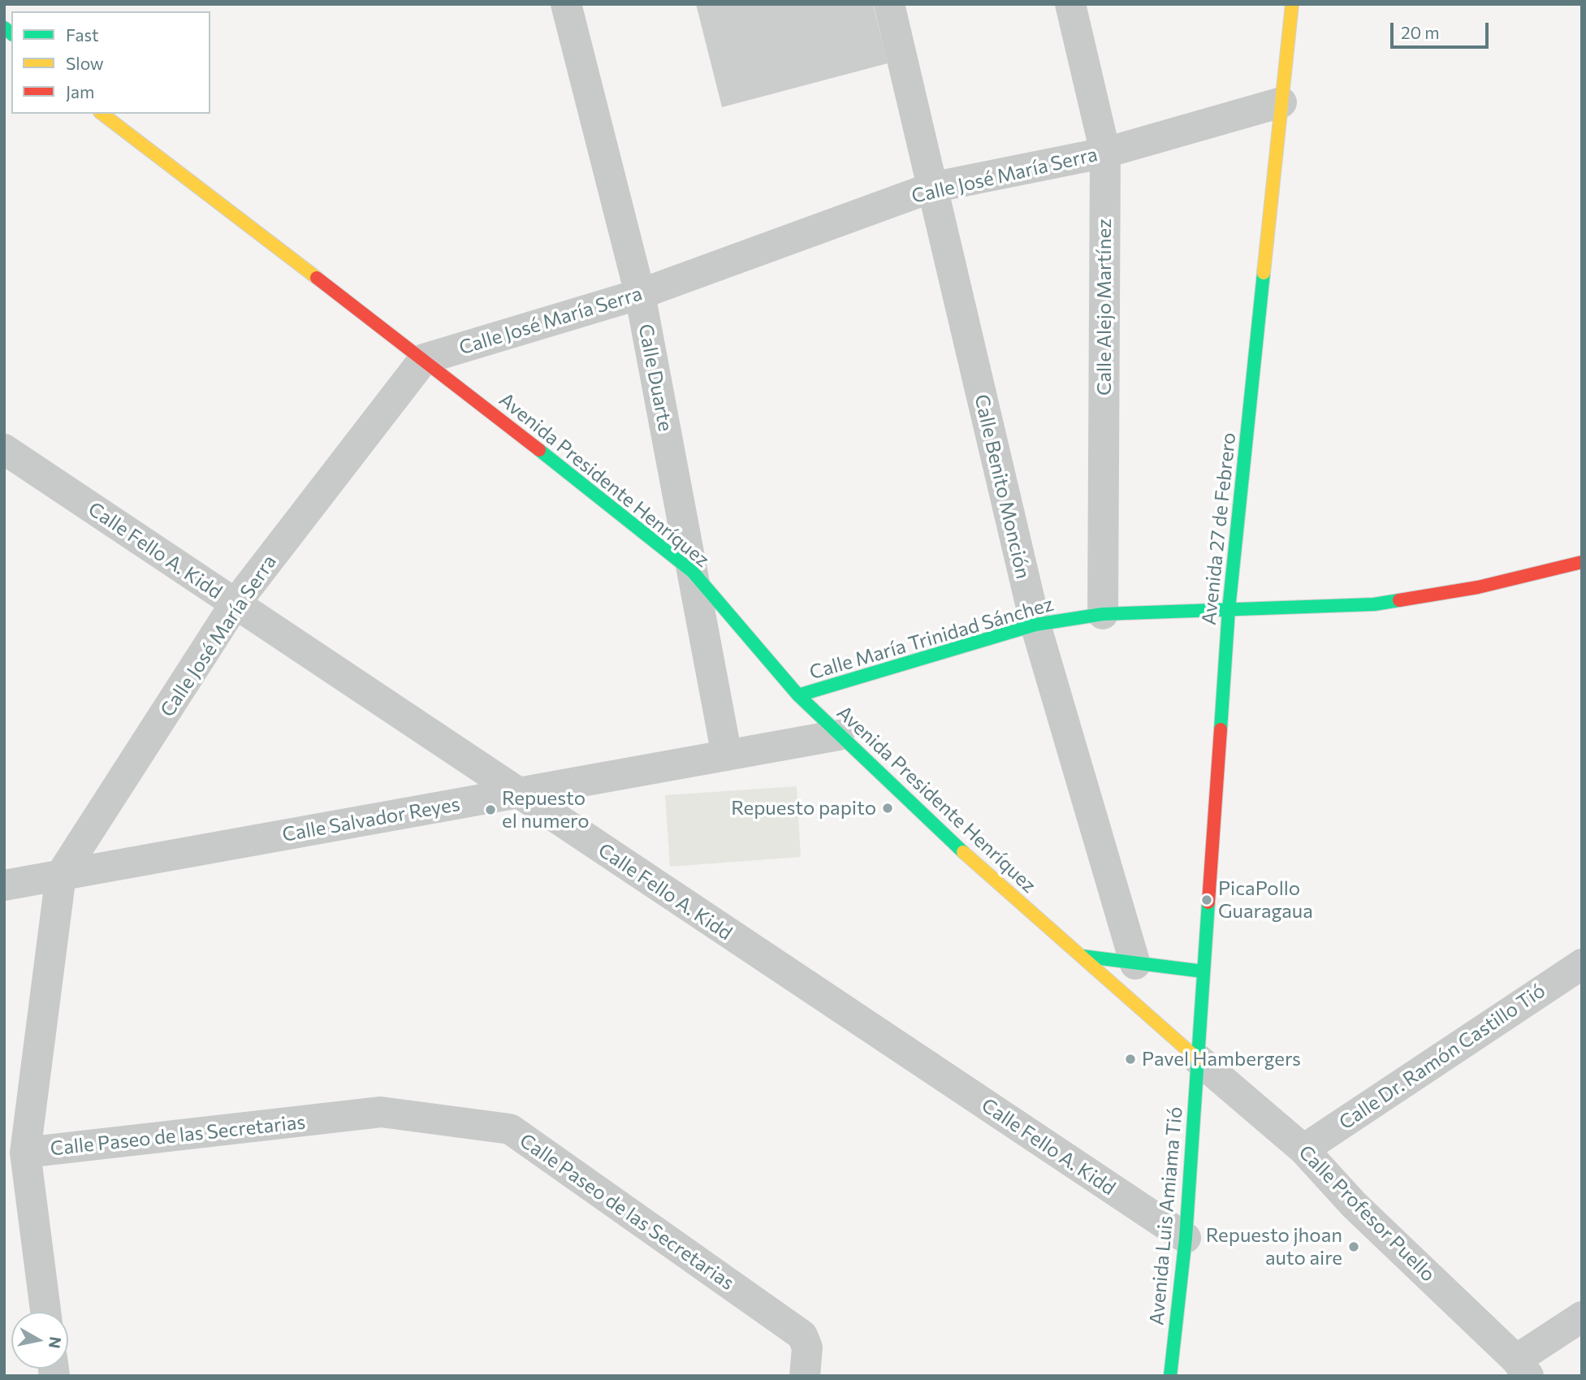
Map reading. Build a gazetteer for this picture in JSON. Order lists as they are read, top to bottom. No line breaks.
{"streets":{"main road":["Avenida Presidente Henríquez","Avenida 27 de Febrero","Calle María Trinidad Sánchez","Avenida Luis Amiama Tió"],"street":["Calle José María Serra","Calle Alejo Martínez","Calle Duarte","Calle Benito Monción","Calle Fello A. Kidd","Calle Salvador Reyes","Calle Dr. Ramón Castillo Tió","Calle Paseo de las Secretarias","Calle Profesor Puello"]},"crossings":[["Calle José María Serra","Calle Alejo Martínez"],["Calle José María Serra","Calle Duarte"],["Calle José María Serra","Avenida Presidente Henríquez"],["Calle José María Serra","Calle Benito Monción"],["Calle José María Serra","Avenida 27 de Febrero"],["Calle José María Serra","Calle Fello A. Kidd"],["Calle José María Serra","Calle Salvador Reyes"],["Calle Alejo Martínez","Calle María Trinidad Sánchez"],["Calle Duarte","Avenida Presidente Henríquez"],["Calle Duarte","Calle Salvador Reyes"],["Avenida Presidente Henríquez","Avenida 27 de Febrero"],["Avenida Presidente Henríquez","Calle María Trinidad Sánchez"],["Avenida Presidente Henríquez","Calle Salvador Reyes"],["Avenida Presidente Henríquez","Calle Profesor Puello"],["Avenida Presidente Henríquez","Avenida Luis Amiama Tió"],["Calle Benito Monción","Calle María Trinidad Sánchez"],["Avenida 27 de Febrero","Calle María Trinidad Sánchez"],["Avenida 27 de Febrero","Calle Profesor Puello"],["Avenida 27 de Febrero","Avenida Luis Amiama Tió"],["Calle Fello A. Kidd","Calle Salvador Reyes"],["Calle Fello A. Kidd","Avenida Luis Amiama Tió"],["Calle Dr. Ramón Castillo Tió","Calle Profesor Puello"],["Calle Profesor Puello","Avenida Luis Amiama Tió"]],"places":["Repuesto papito","Repuesto el numero","PicaPollo Guaragaua","Pavel Hambergers","Repuesto jhoan auto aire"],"legend":["Fast","Slow","Jam"],"scale_bar":"20 m","north":"right"}
